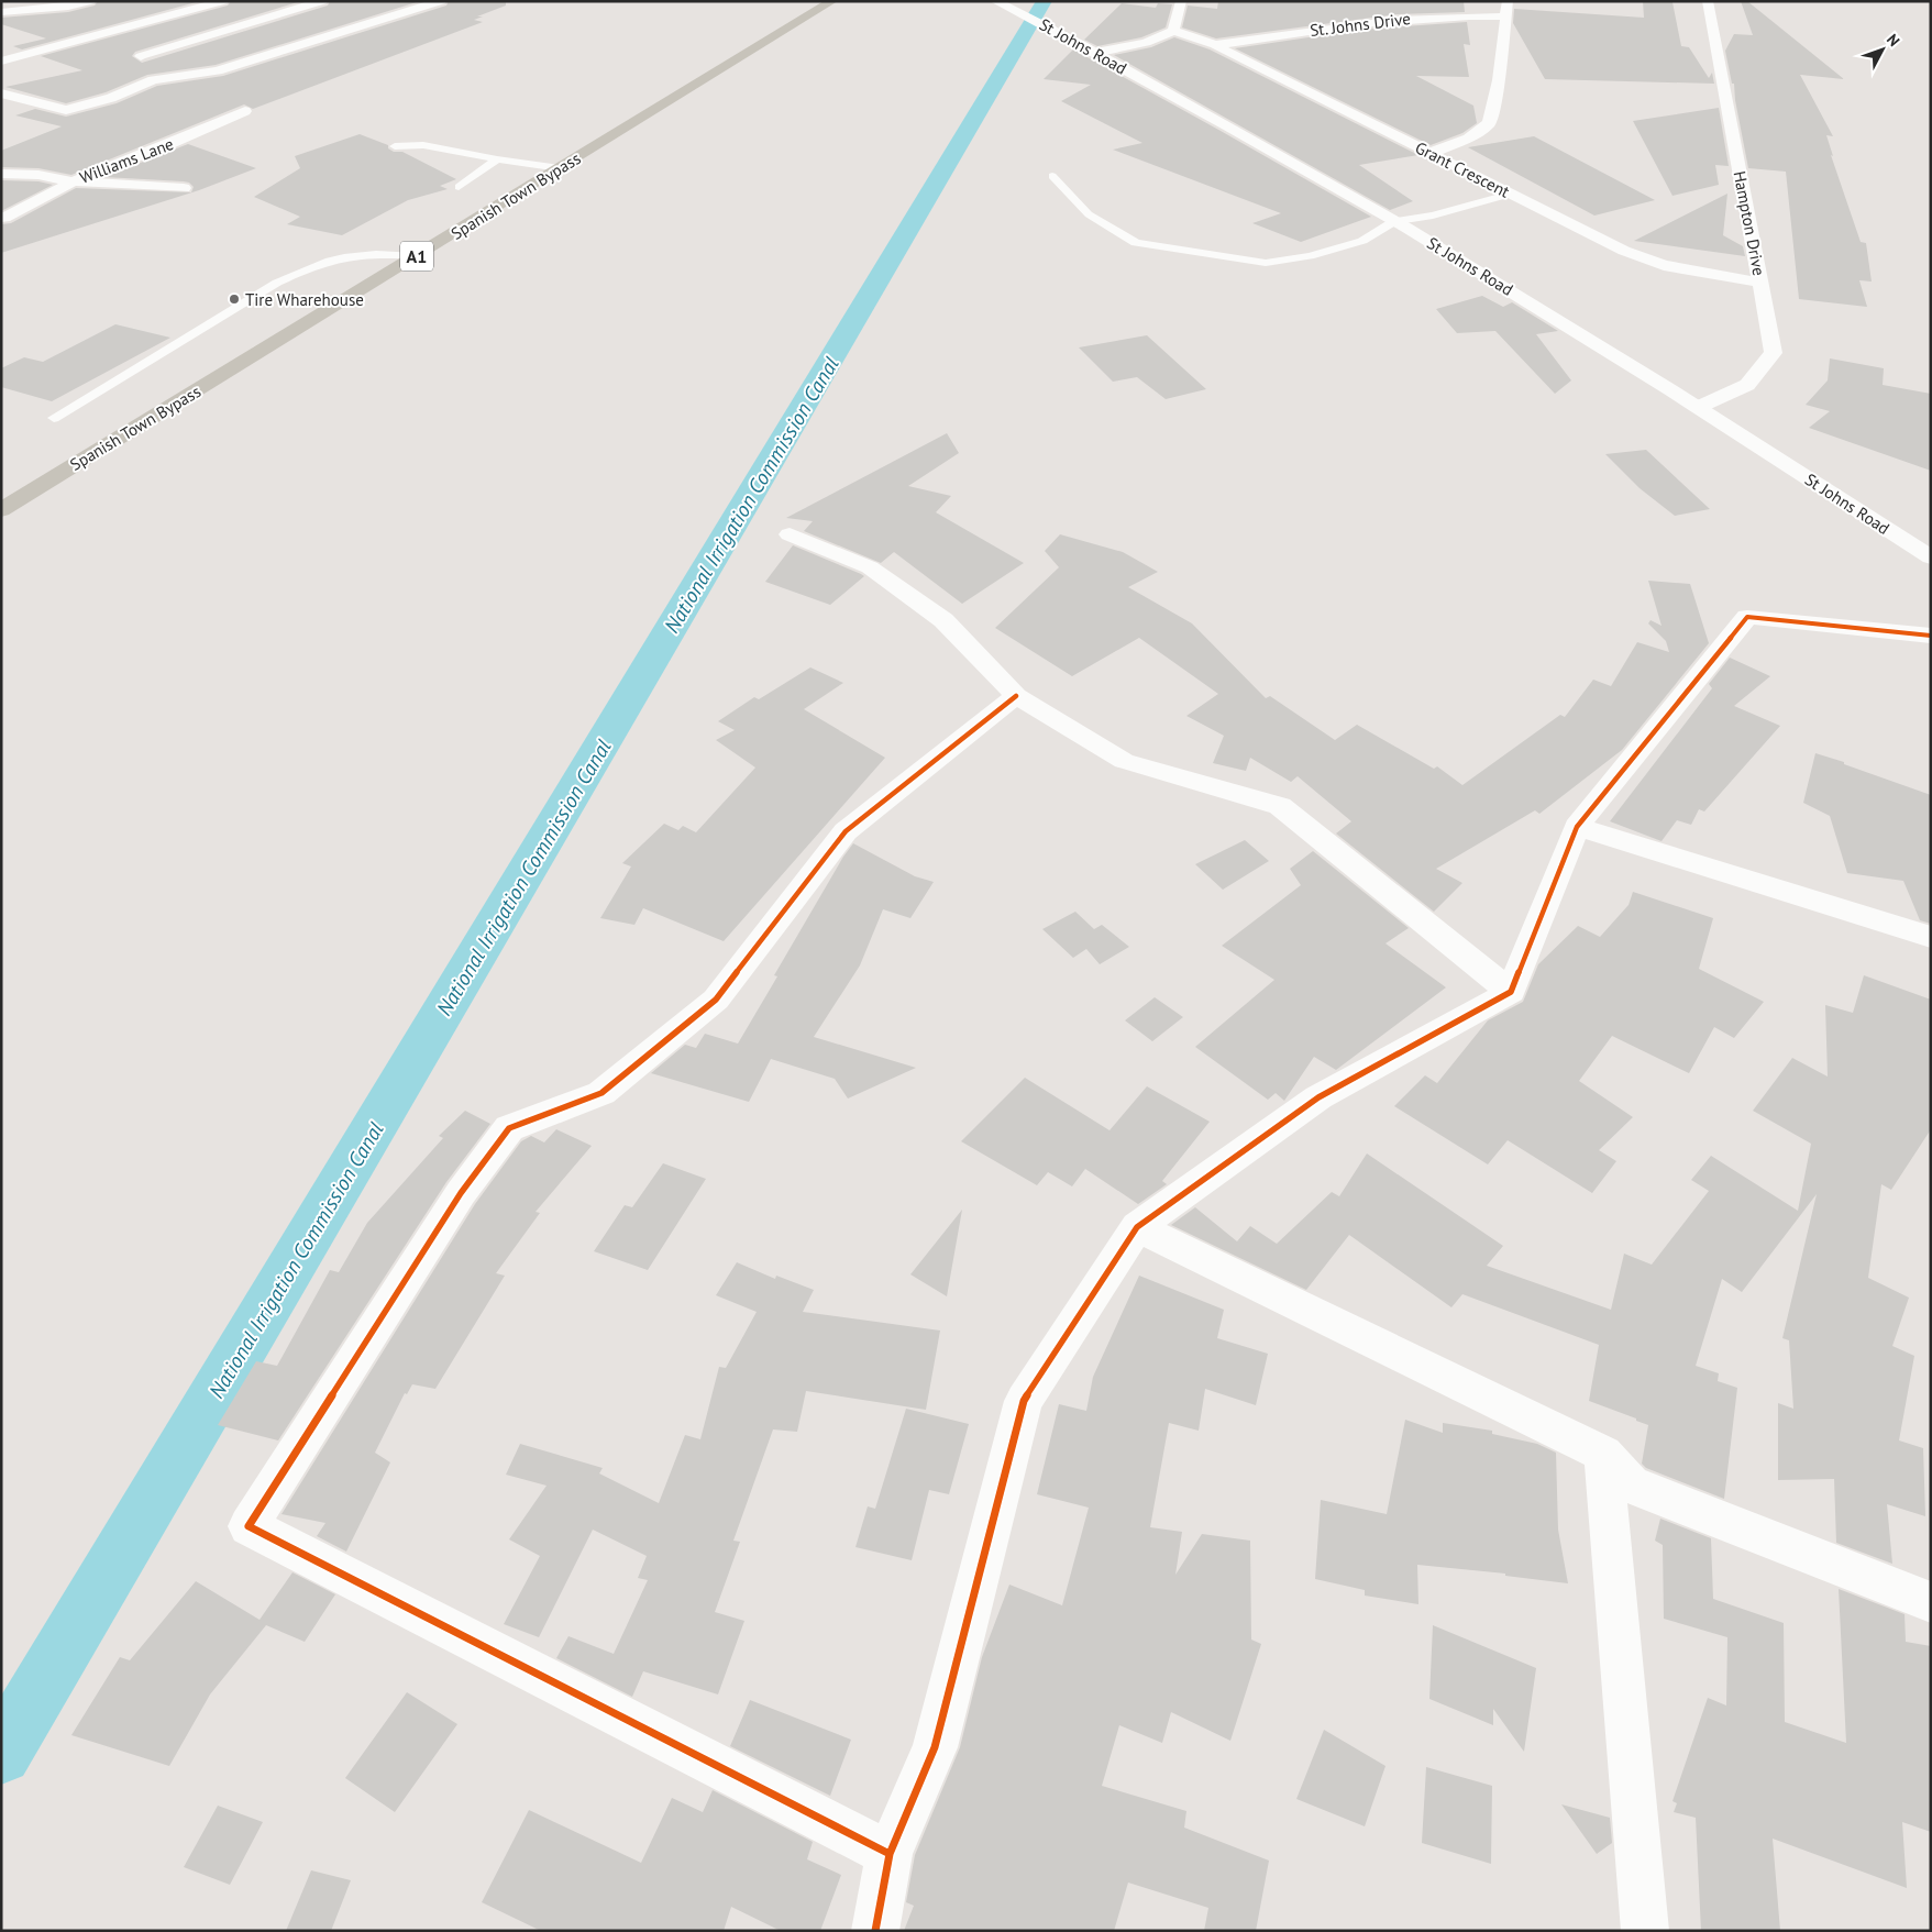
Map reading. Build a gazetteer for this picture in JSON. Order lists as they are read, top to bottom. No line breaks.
{"streets":{"main road":["Spanish Town Bypass","A1"],"street":["St. Johns Drive","St Johns Road","Williams Lane","Grant Crescent","Hampton Drive"]},"crossings":[["St. Johns Drive","Grant Crescent"],["St Johns Road","Hampton Drive"],["Grant Crescent","Hampton Drive"]],"water":["National Irrigation Commission Canal"],"places":["Tire Wharehouse"],"north":"top right"}
